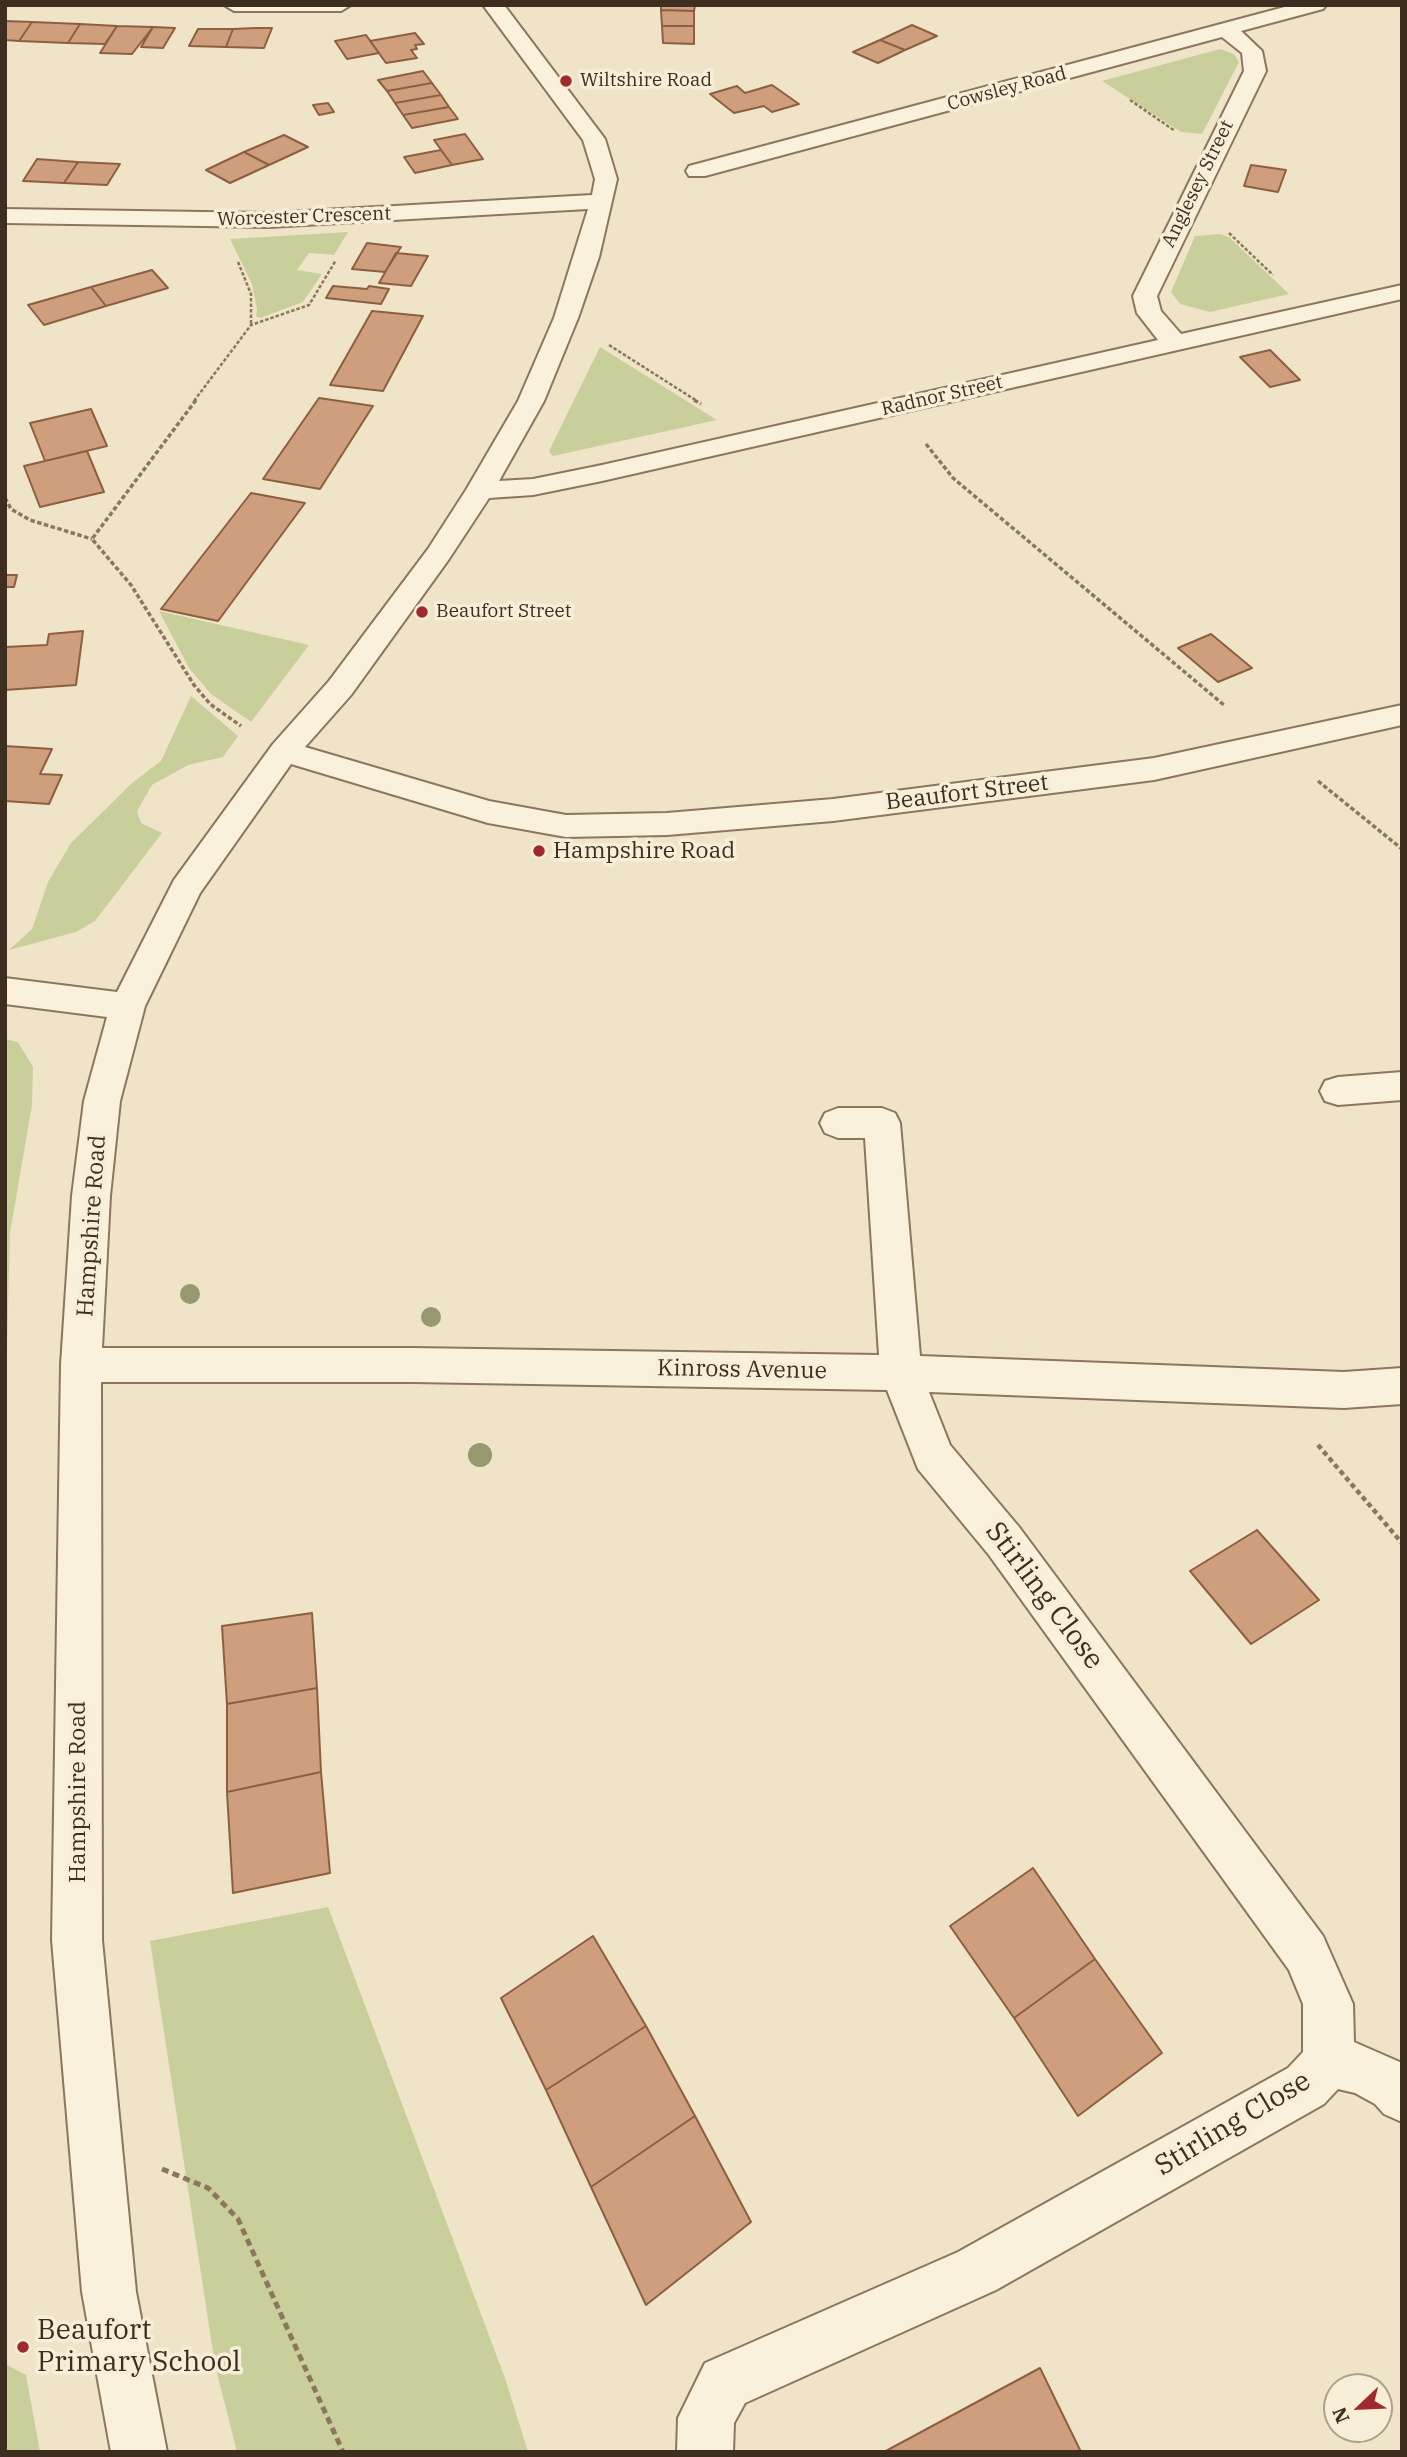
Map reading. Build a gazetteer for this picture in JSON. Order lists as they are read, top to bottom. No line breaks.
{"streets":{"street":["Cowsley Road","Anglesey Street","Worcester Crescent","Radnor Street","Beaufort Street","Hampshire Road","Kinross Avenue","Stirling Close"]},"crossings":[["Cowsley Road","Anglesey Street"],["Anglesey Street","Radnor Street"],["Worcester Crescent","Hampshire Road"],["Radnor Street","Hampshire Road"],["Beaufort Street","Hampshire Road"],["Hampshire Road","Kinross Avenue"],["Kinross Avenue","Stirling Close"]],"places":["Wiltshire Road","Beaufort Street","Hampshire Road","Beaufort Primary School"],"north":"bottom left"}
